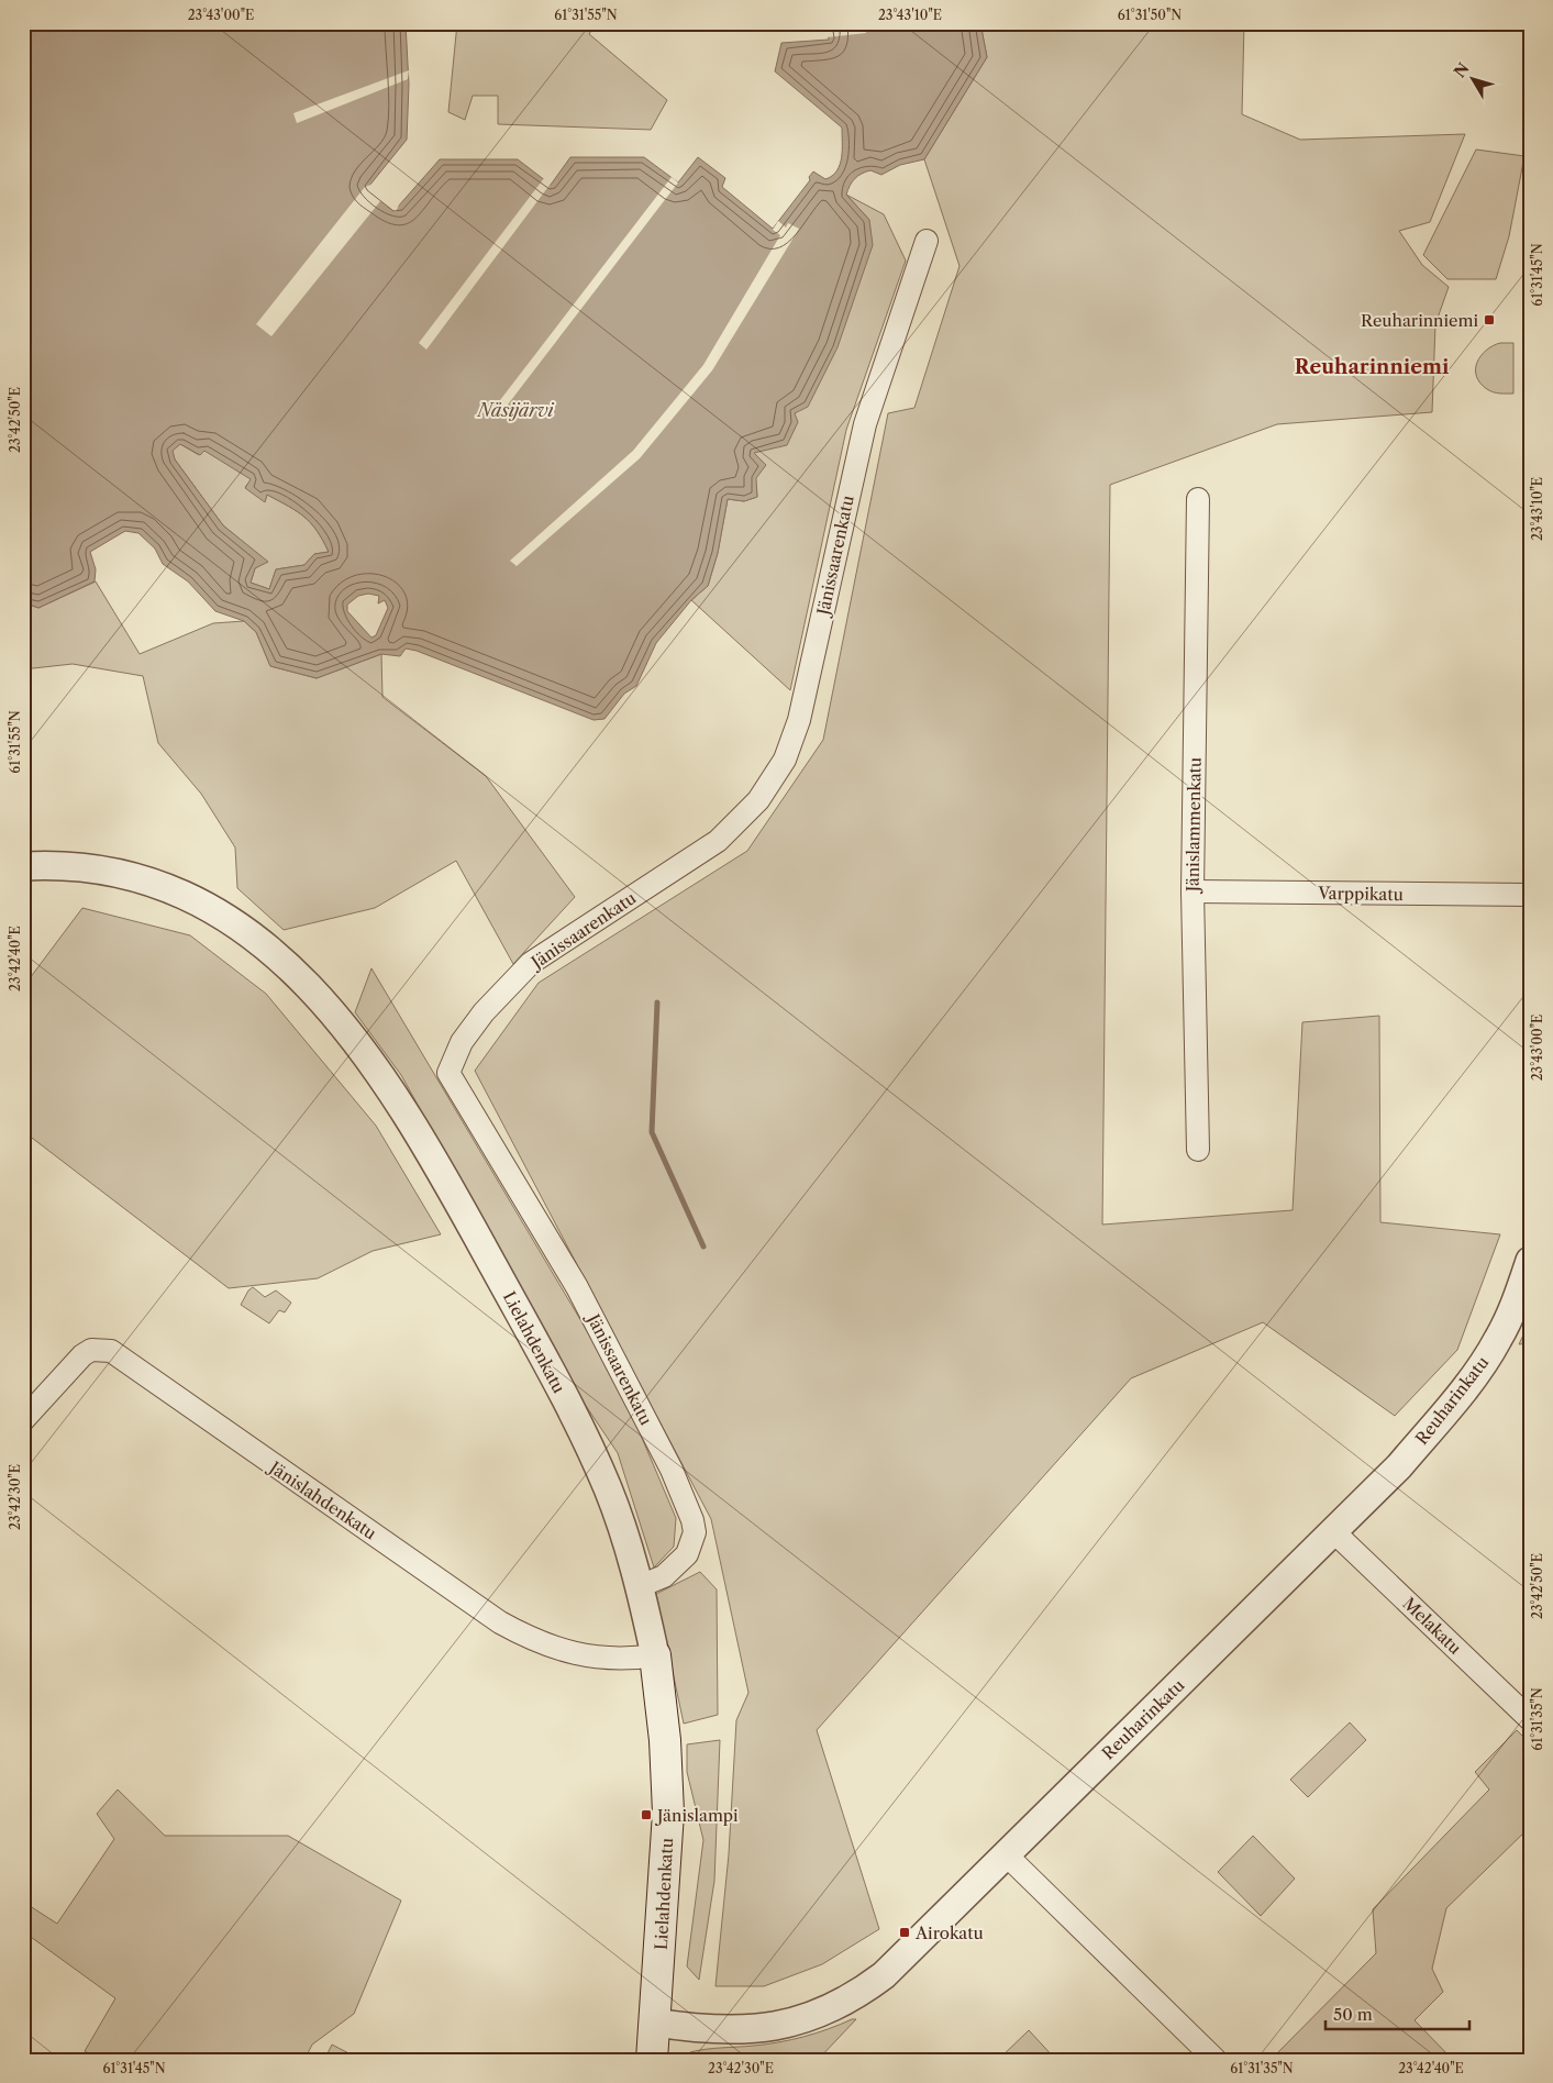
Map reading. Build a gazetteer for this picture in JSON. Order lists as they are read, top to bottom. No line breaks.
{"streets":{"main road":["Lielahdenkatu"],"street":["Jänissaarenkatu","Jänislammenkatu","Varppikatu","Reuharinkatu","Jänislahdenkatu","Melakatu"]},"crossings":[["Jänissaarenkatu","Lielahdenkatu"],["Jänislammenkatu","Varppikatu"],["Lielahdenkatu","Reuharinkatu"],["Lielahdenkatu","Jänislahdenkatu"],["Reuharinkatu","Melakatu"]],"districts":["Reuharinniemi"],"water":["Näsijärvi"],"places":{"transit":["Reuharinniemi","Jänislampi","Airokatu"]},"scale_bar":"50 m","north":"top left","coordinates":["23°43'00\"E","61°31'55\"N","23°43'10\"E","61°31'50\"N","61°31'45\"N","23°42'50\"E","23°42'40\"E","23°42'30\"E","61°31'35\"N"]}
